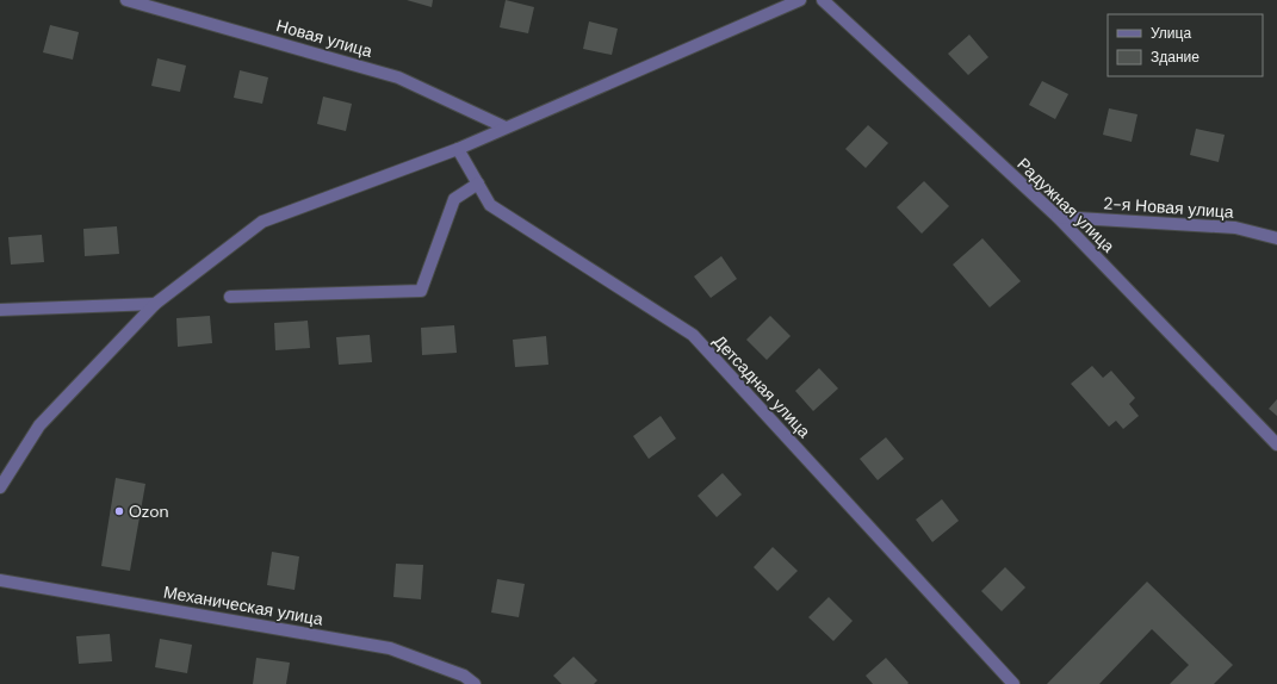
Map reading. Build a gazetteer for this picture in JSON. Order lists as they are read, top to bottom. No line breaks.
{"streets":{"street":["Новая улица","Радужная улица","2-я Новая улица","Детсадная улица","Механическая улица"]},"crossings":[["Радужная улица","2-я Новая улица"]],"places":["Ozon"],"legend":["Улица","Здание"]}
